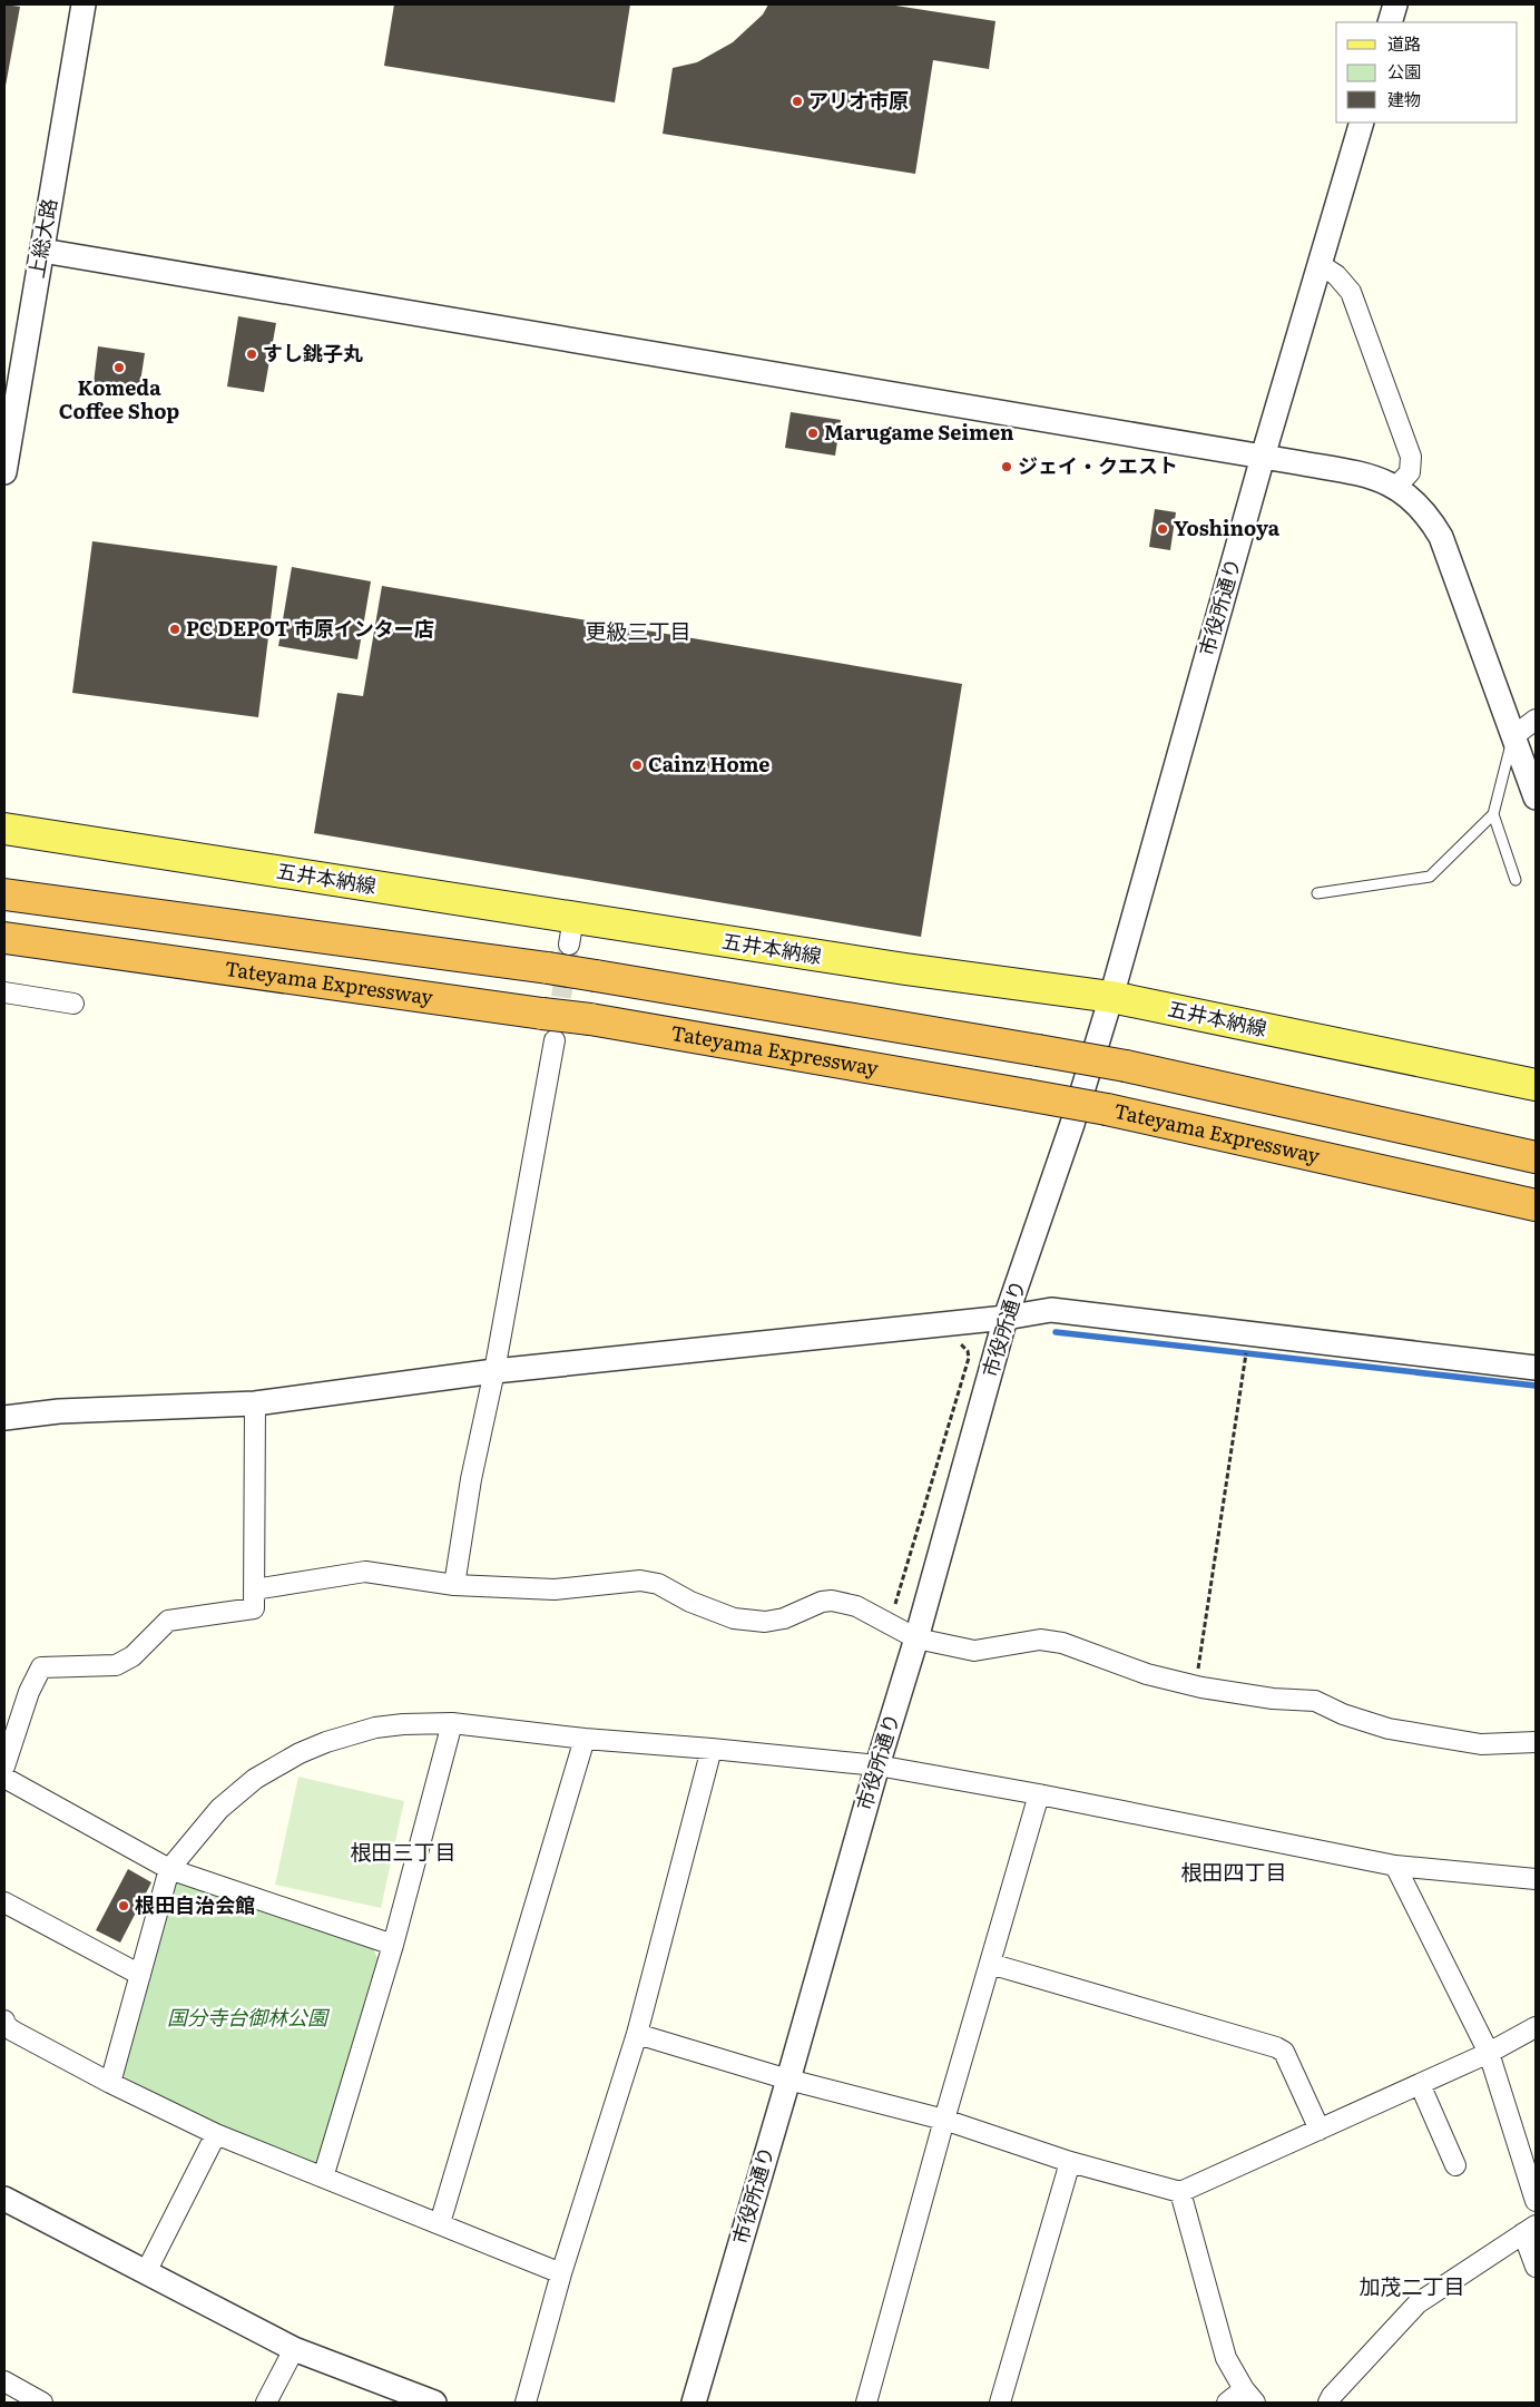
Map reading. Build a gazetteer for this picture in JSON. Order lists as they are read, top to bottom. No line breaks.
{"streets":{"highway":["Tateyama Expressway"],"main road":["五井本納線"],"street":["上総大路","市役所通り"]},"crossings":[["市役所通り","五井本納線"]],"districts":["更級三丁目","根田三丁目","根田四丁目","加茂二丁目"],"parks":["国分寺台御林公園"],"places":["アリオ市原","すし銚子丸","Komeda Coffee Shop","Marugame Seimen","ジェイ・クエスト","Yoshinoya","PC DEPOT 市原インター店","Cainz Home","根田自治会館"],"legend":["道路","公園","建物"]}
